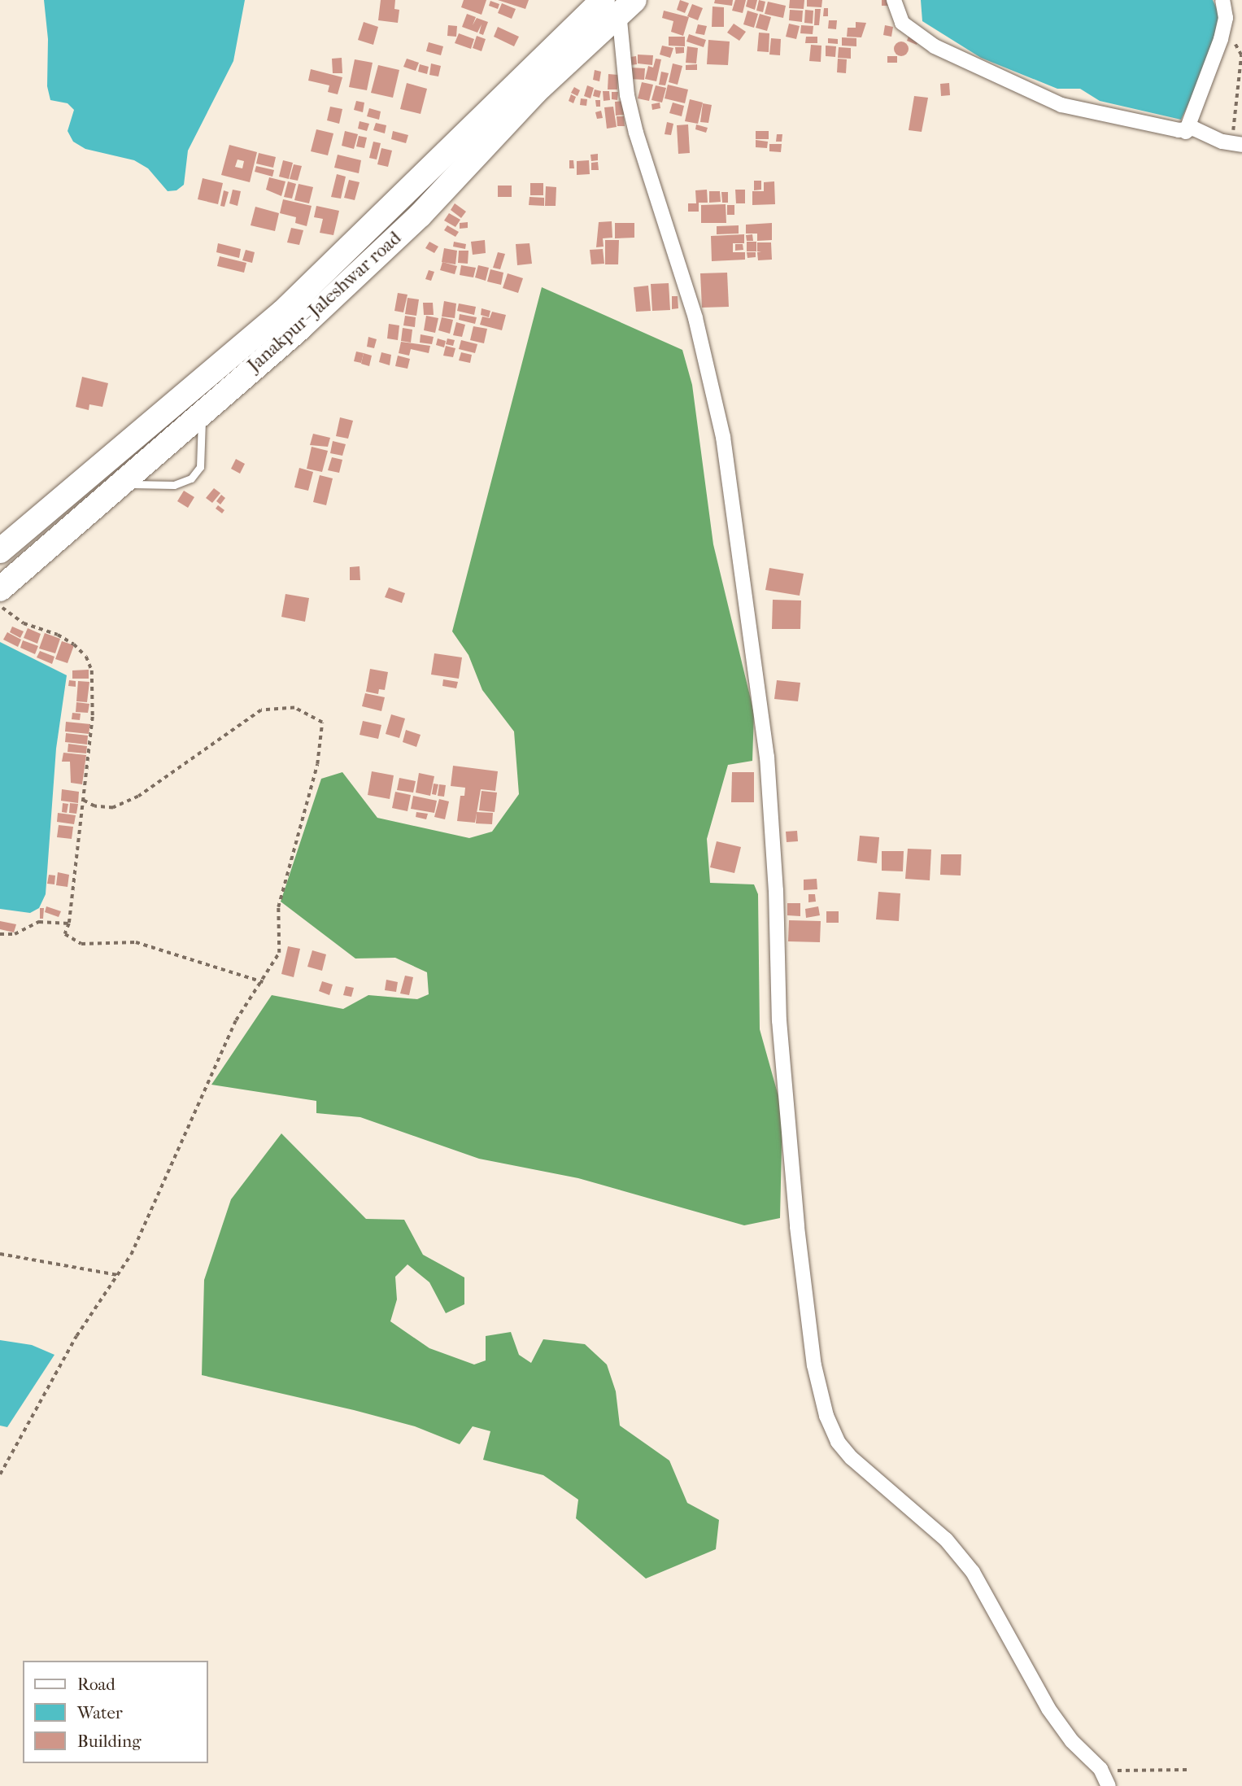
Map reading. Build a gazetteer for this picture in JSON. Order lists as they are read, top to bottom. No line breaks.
{"streets":{"highway":["Janakpur- Jaleshwar road"]},"legend":["Road","Water","Building"]}
